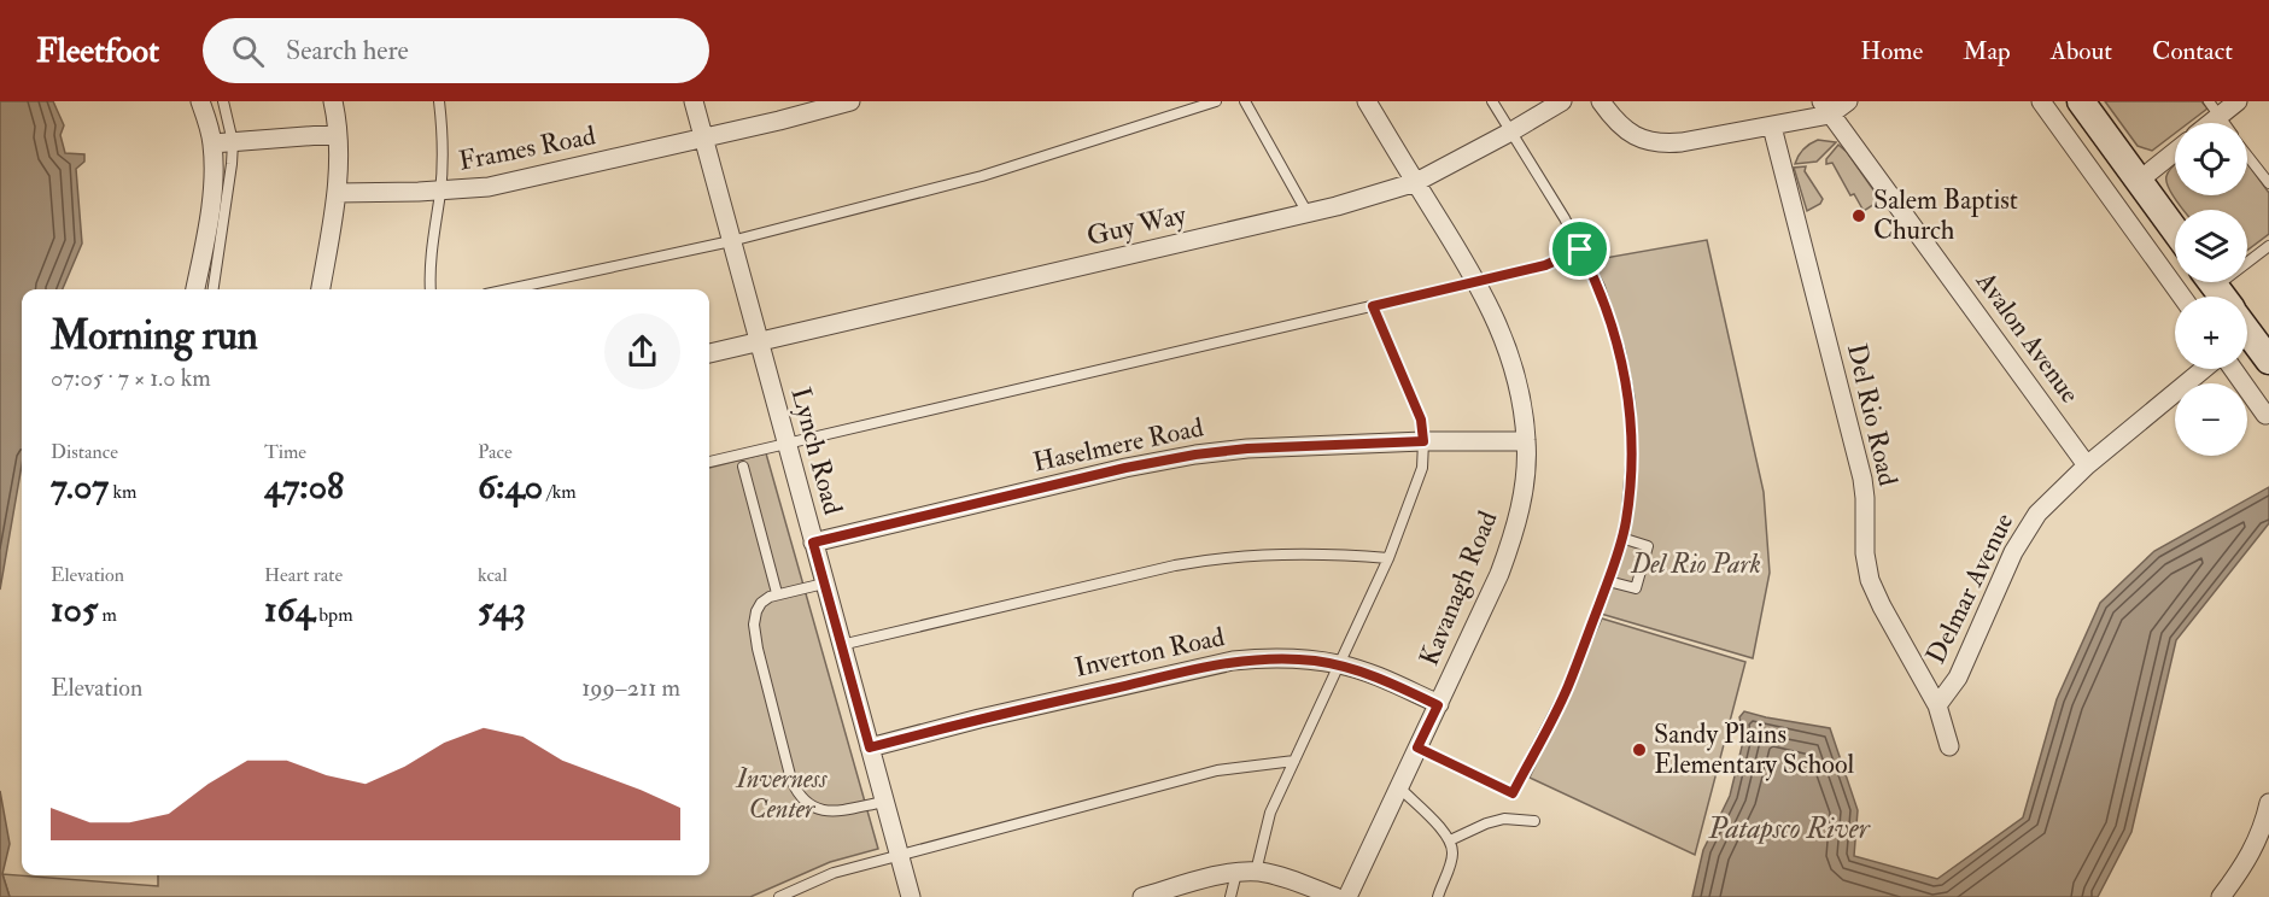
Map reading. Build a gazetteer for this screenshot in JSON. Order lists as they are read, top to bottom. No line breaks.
{"streets":{"street":["Frames Road","Guy Way","Avalon Avenue","Del Rio Road","Haselmere Road","Lynch Road","Kavanagh Road","Delmar Avenue","Inverton Road"]},"crossings":[["Frames Road","Lynch Road"],["Guy Way","Lynch Road"],["Guy Way","Kavanagh Road"],["Avalon Avenue","Delmar Avenue"],["Del Rio Road","Delmar Avenue"],["Haselmere Road","Lynch Road"],["Haselmere Road","Kavanagh Road"],["Lynch Road","Inverton Road"],["Kavanagh Road","Inverton Road"]],"water":["Patapsco River"],"parks":["Del Rio Park","Inverness Center"],"places":["Salem Baptist Church","Sandy Plains Elementary School"],"page":{"header":"Fleetfoot","search":"Search here","nav":["Home","Map","About","Contact"],"map_buttons":["+","−"],"heading":["Morning run","07:05 · 7 × 1.0 km"],"stats":[["Distance","7.07 km"],["Time","47:08"],["Pace","6:40 /km"],["Elevation","105 m"],["Heart rate","164 bpm"],["kcal","543"]],"chart":["Elevation","199–211 m"]}}
